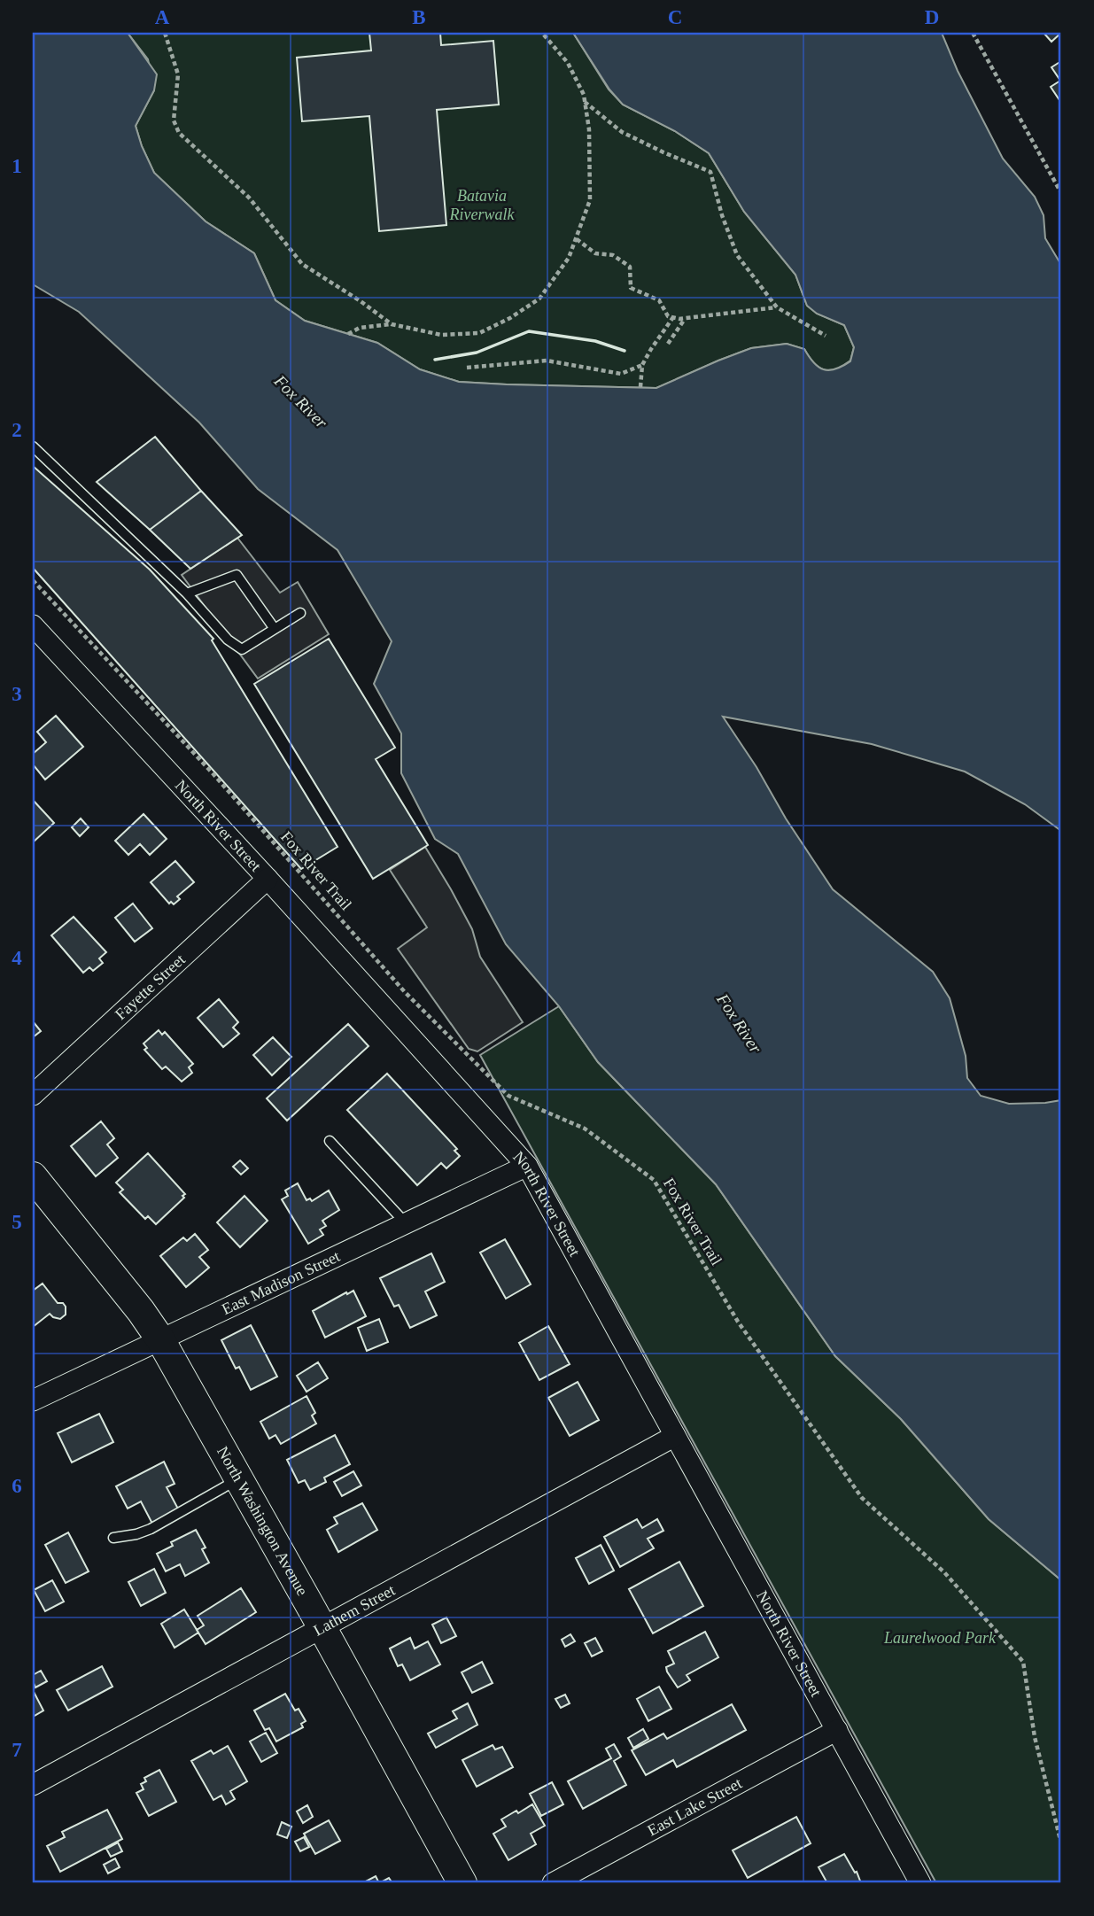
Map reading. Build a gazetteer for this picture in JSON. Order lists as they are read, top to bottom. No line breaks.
{"streets":{"main road":["North Washington Avenue"],"street":["North River Street","Fayette Street","East Madison Street","Lathem Street","East Lake Street"],"path":["Fox River Trail"]},"crossings":[["North River Street","Fayette Street"],["North River Street","East Madison Street"],["North River Street","Lathem Street"],["North River Street","East Lake Street"],["East Madison Street","North Washington Avenue"],["North Washington Avenue","Lathem Street"]],"water":["Fox River"],"parks":["Batavia Riverwalk","Laurelwood Park"],"grid":{"columns":["A","B","C","D"],"rows":["1","2","3","4","5","6","7"]}}
